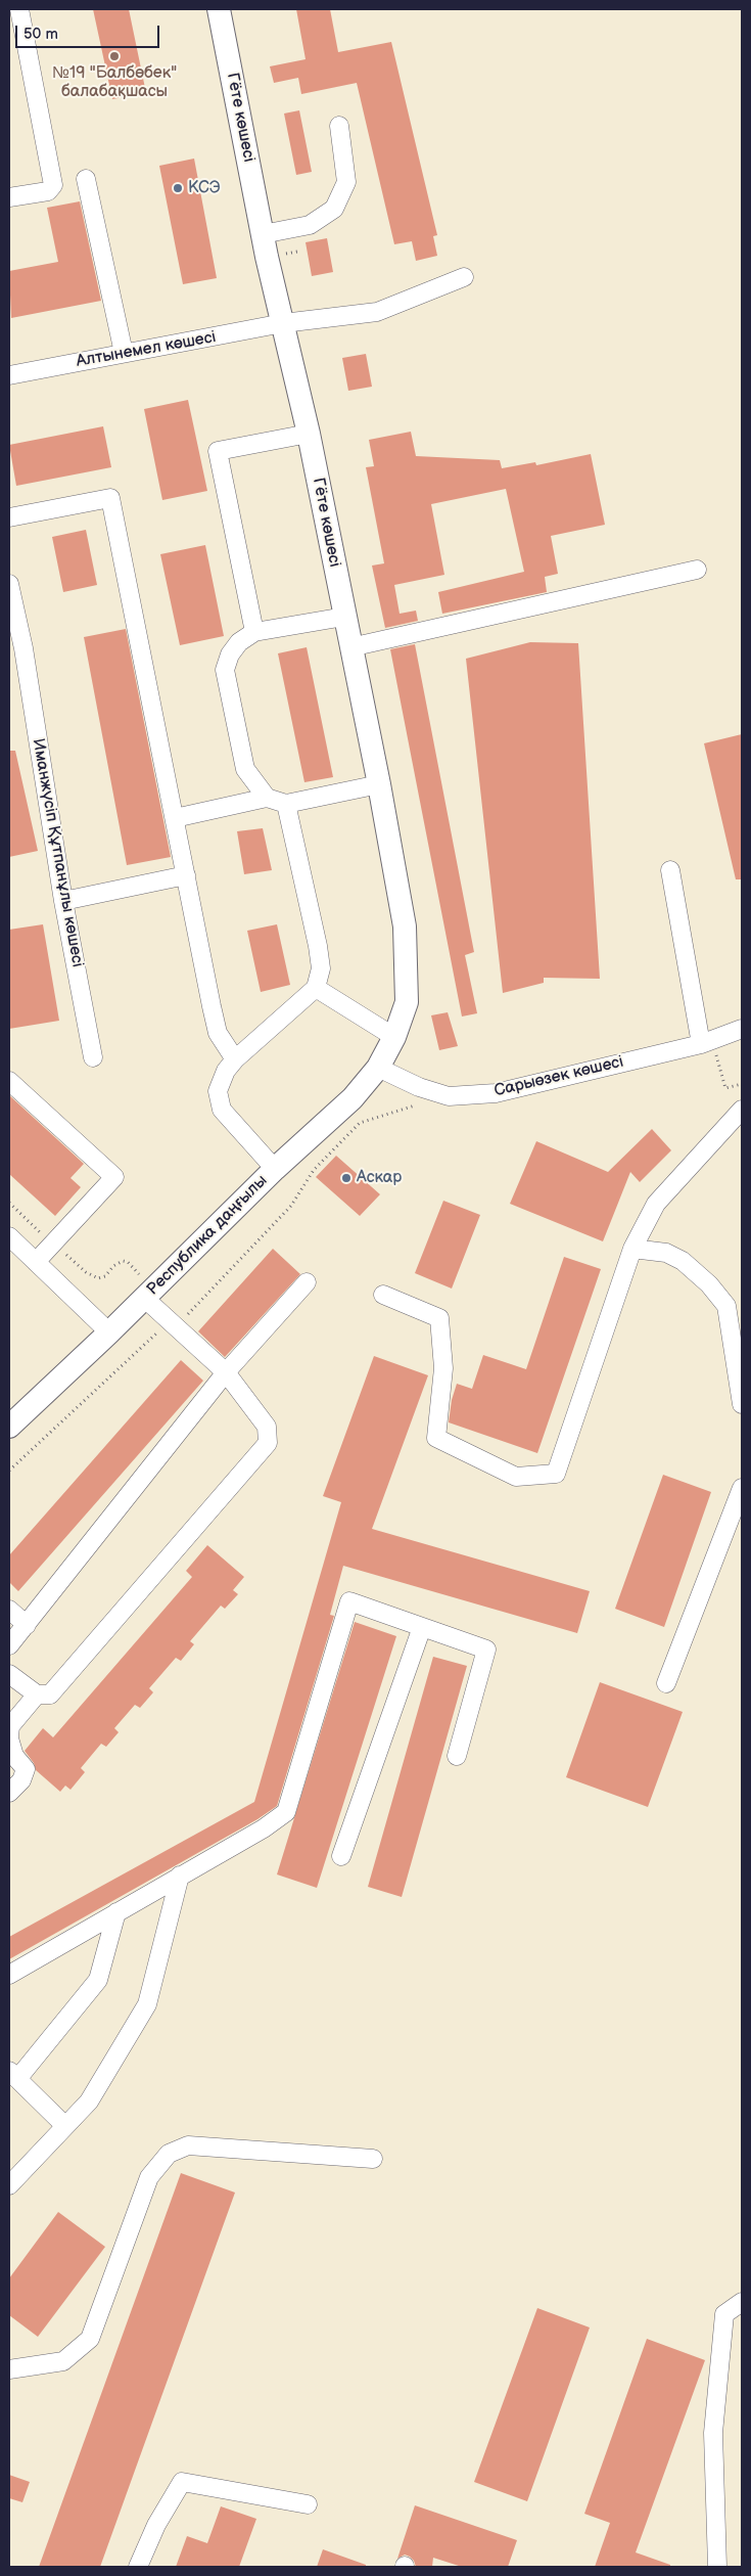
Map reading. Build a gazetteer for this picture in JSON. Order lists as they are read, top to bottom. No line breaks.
{"streets":{"main road":["Гёте көшесі","Республика даңғылы"],"street":["Алтынемел көшесі","Иманжүсіп Құтпанұлы көшесі","Сарыөзек көшесі"]},"crossings":[["Гёте көшесі","Алтынемел көшесі"],["Гёте көшесі","Республика даңғылы"],["Сарыөзек көшесі","Республика даңғылы"]],"places":["№19 \"Балбөбек\" балабақшасы","КСЭ","Аскар"],"scale_bar":"50 m"}
